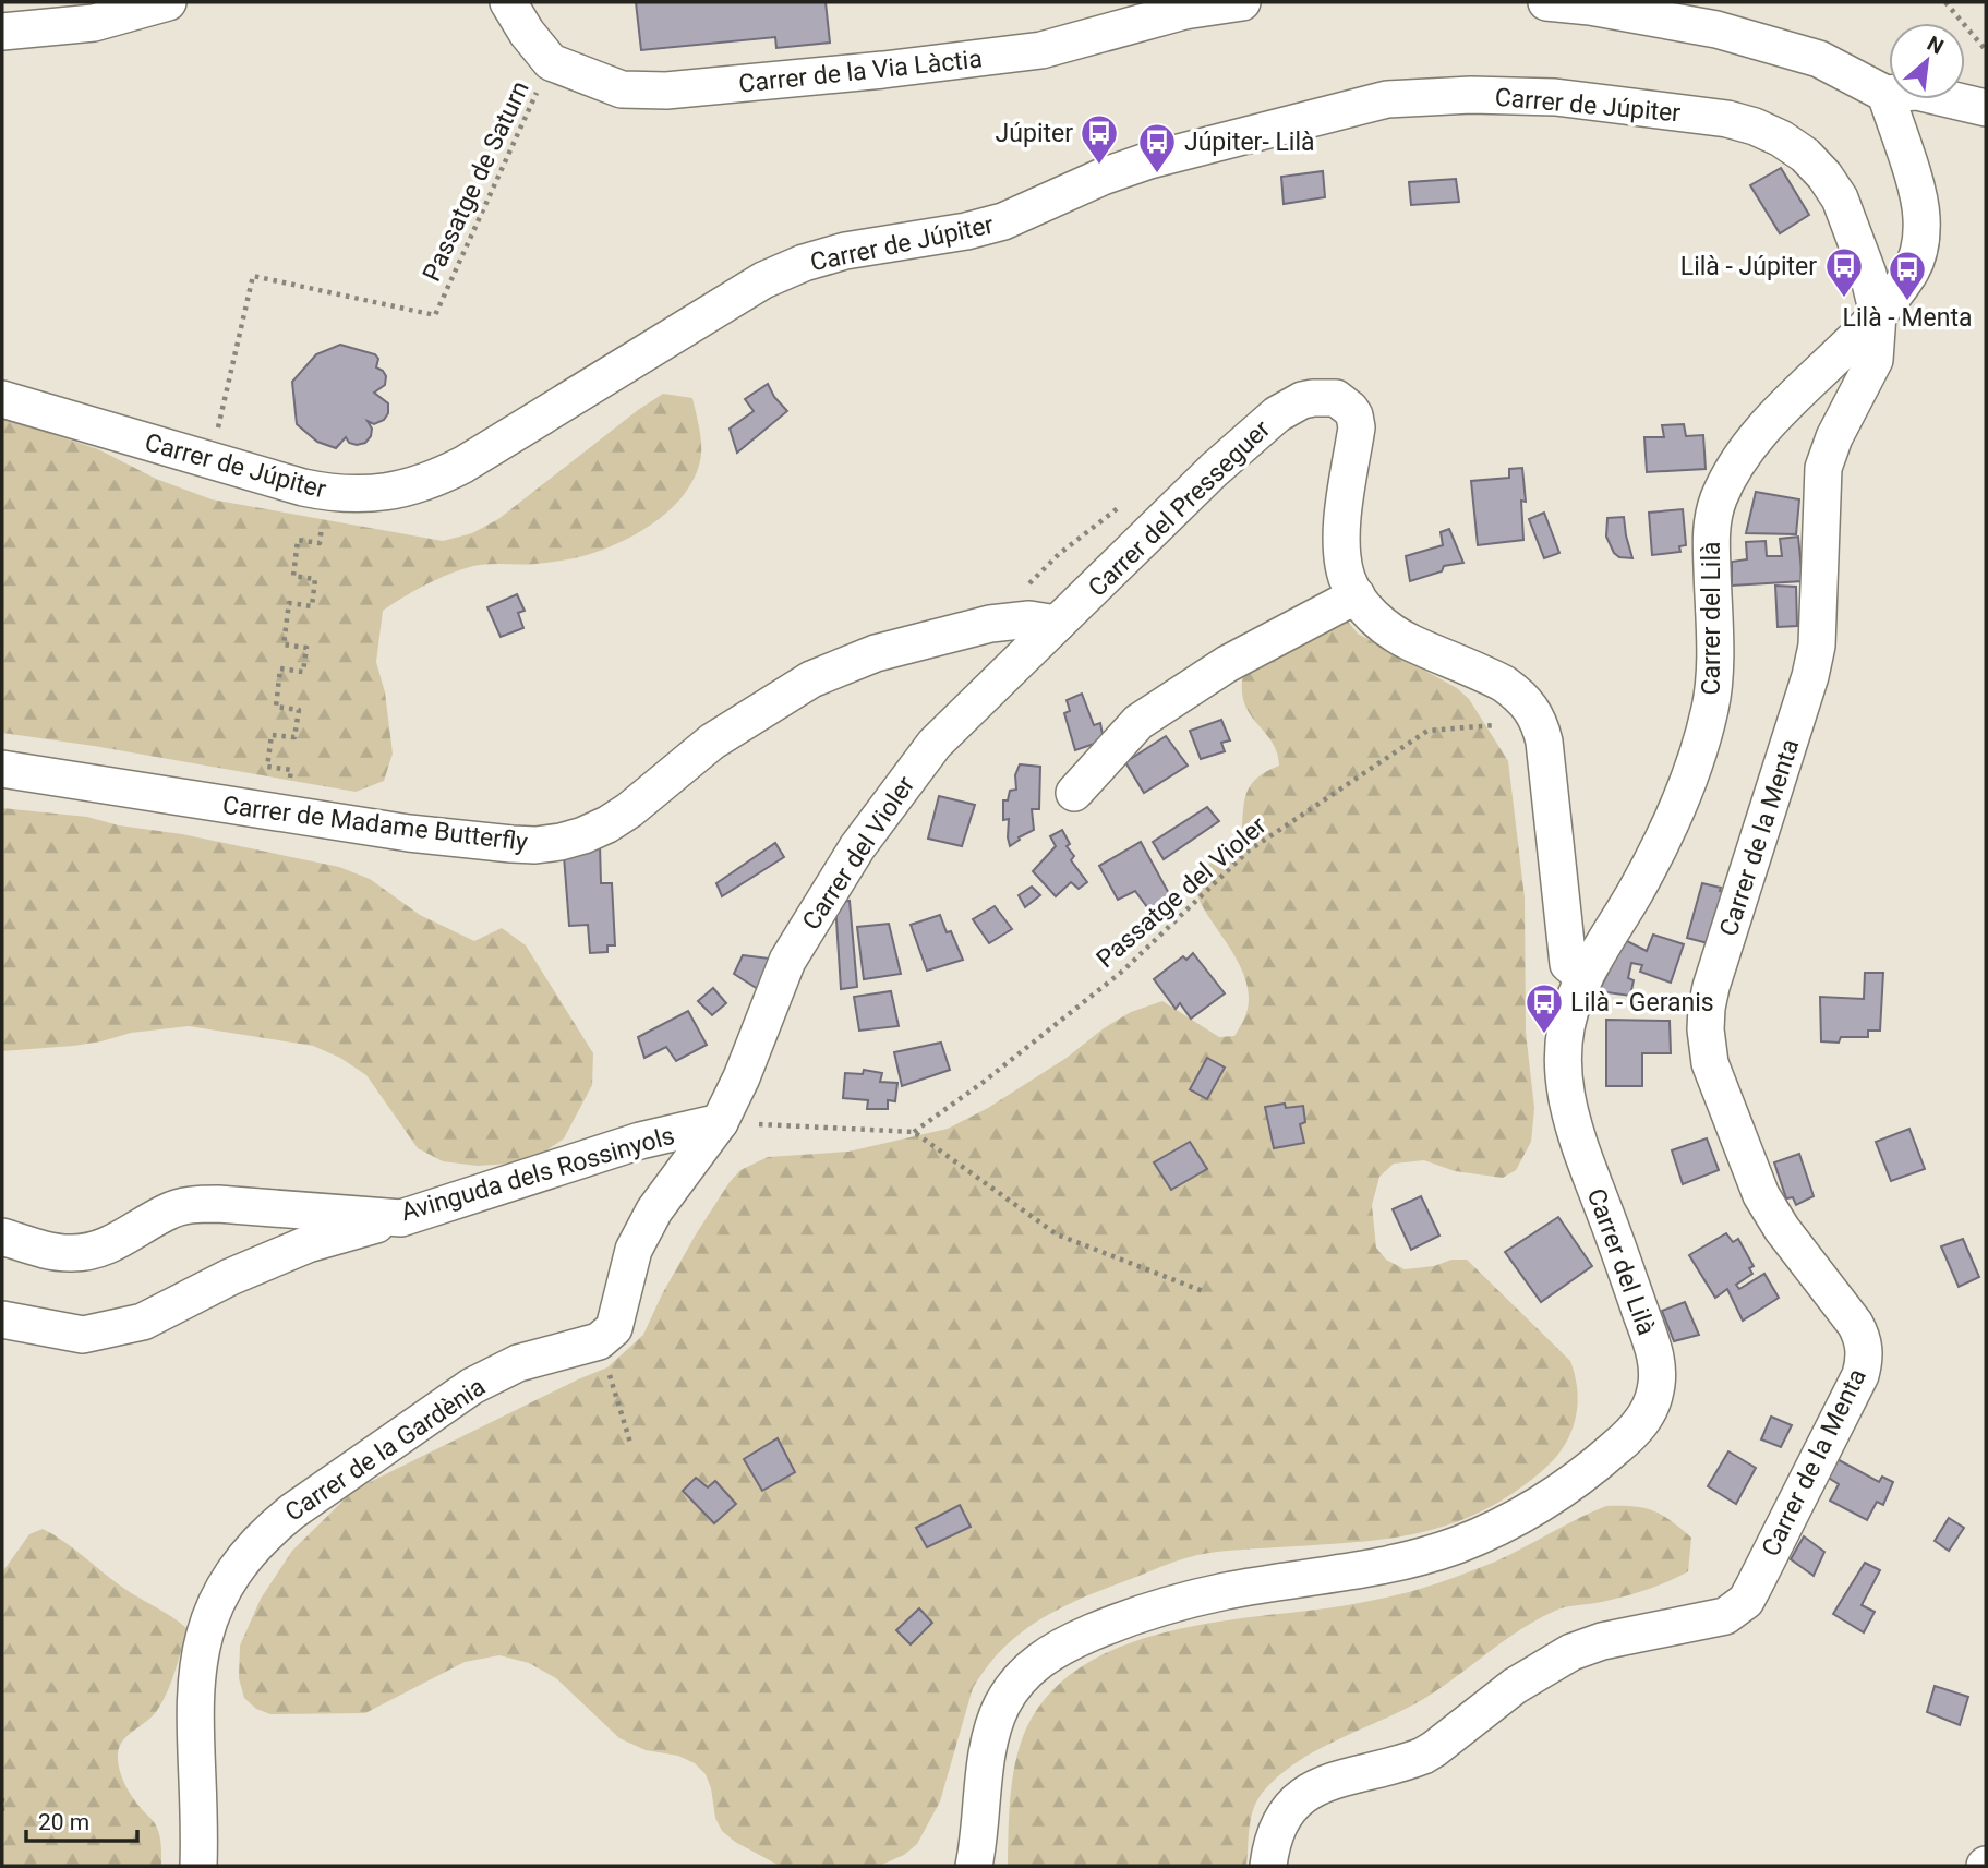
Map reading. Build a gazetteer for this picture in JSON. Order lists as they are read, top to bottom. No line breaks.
{"streets":{"street":["Carrer de la Via Làctia","Carrer de Júpiter","Carrer del Presseguer","Carrer del Lilà","Carrer de Madame Butterfly","Carrer de la Menta","Carrer del Violer","Avinguda dels Rossinyols","Carrer de la Gardènia"],"path":["Passatge de Saturn","Passatge del Violer"]},"crossings":[["Carrer de la Via Làctia","Passatge de Saturn"],["Carrer de Júpiter","Passatge de Saturn"],["Carrer de Júpiter","Carrer del Lilà"],["Carrer de Júpiter","Carrer de la Menta"],["Carrer del Presseguer","Carrer de Madame Butterfly"],["Carrer del Presseguer","Carrer del Violer"],["Carrer del Presseguer","Passatge del Violer"],["Carrer del Lilà","Carrer de la Menta"],["Carrer de Madame Butterfly","Carrer del Violer"],["Carrer del Violer","Avinguda dels Rossinyols"]],"places":{"bus stop":["Júpiter","Júpiter- Lilà","Lilà - Júpiter","Lilà - Menta","Lilà - Geranis"]},"scale_bar":"20 m","north":"top right"}
